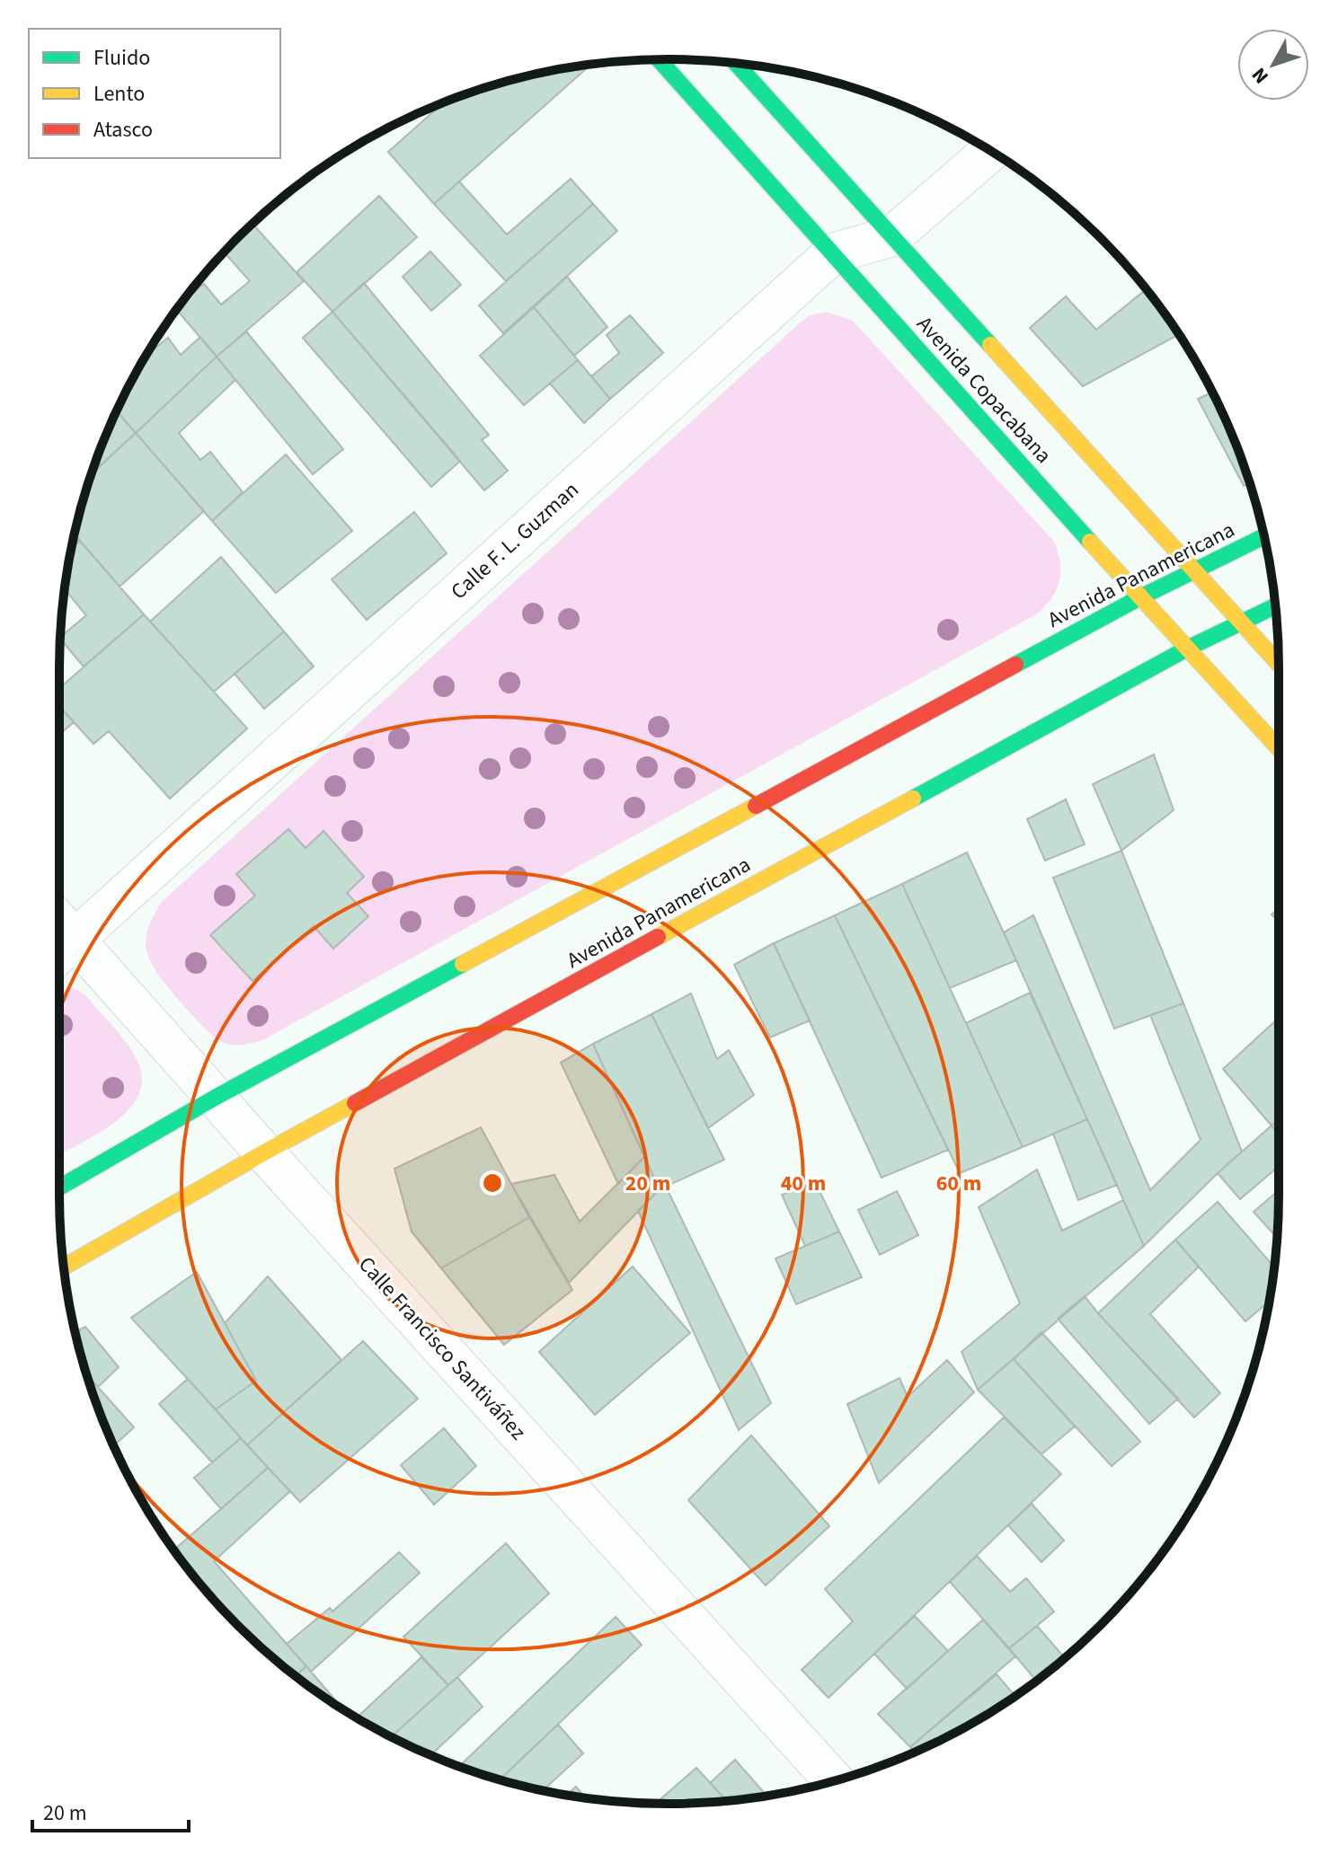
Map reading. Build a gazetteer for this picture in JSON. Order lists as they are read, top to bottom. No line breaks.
{"streets":{"main road":["Avenida Copacabana","Avenida Panamericana"],"street":["Calle F. L. Guzman","Calle Francisco Santiváñez"]},"crossings":[["Avenida Copacabana","Calle F. L. Guzman"],["Avenida Copacabana","Avenida Panamericana"],["Calle F. L. Guzman","Calle Francisco Santiváñez"],["Avenida Panamericana","Calle Francisco Santiváñez"]],"legend":["Fluido","Lento","Atasco"],"scale_bar":"20 m","north":"bottom left","rings":["20 m","40 m","60 m"]}
